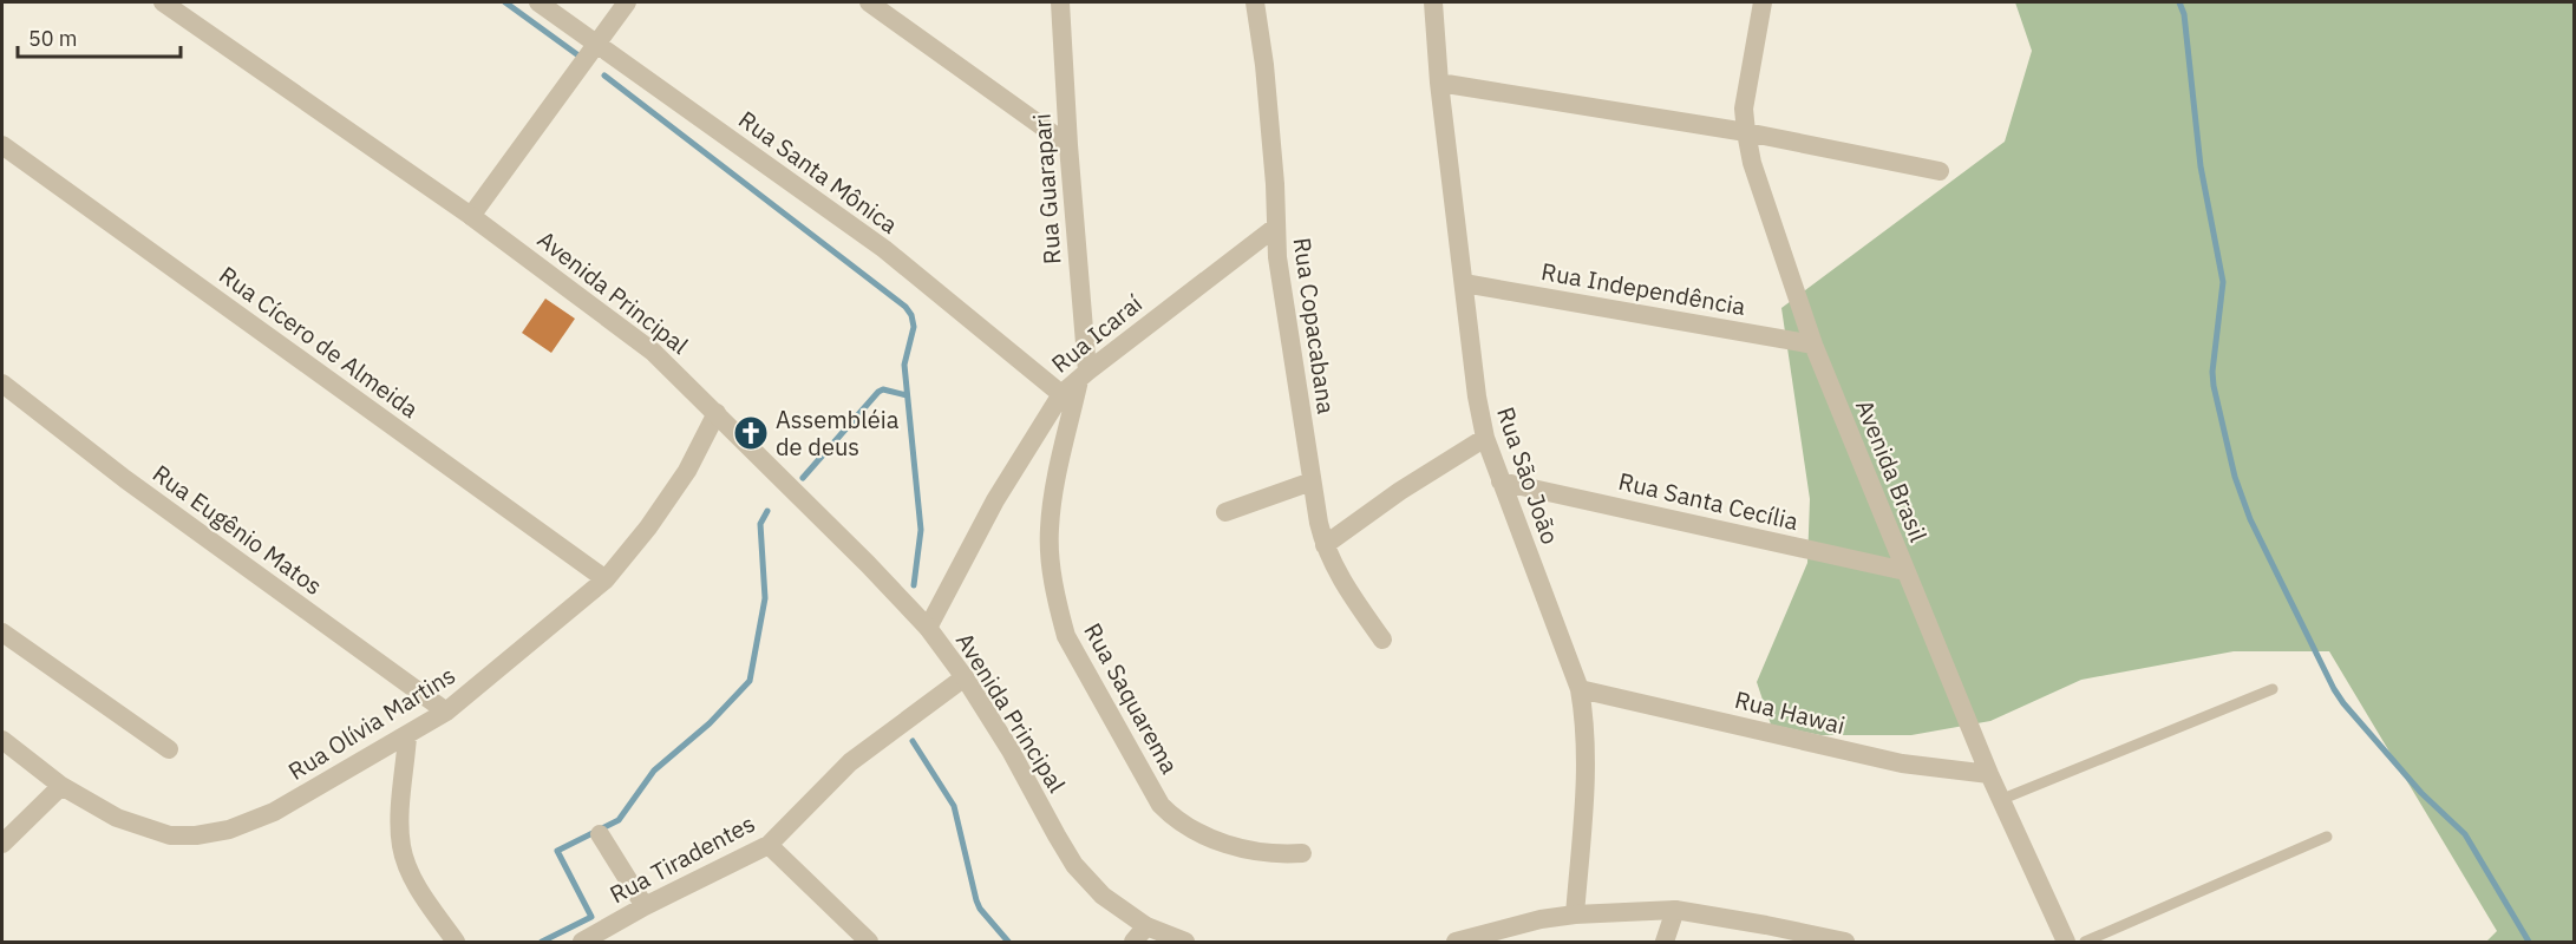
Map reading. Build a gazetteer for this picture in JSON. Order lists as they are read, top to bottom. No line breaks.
{"streets":{"street":["Rua Santa Mônica","Rua Guarapari","Rua Independência","Avenida Principal","Rua Copacabana","Rua Icaraí","Rua Cícero de Almeida","Avenida Brasil","Rua São João","Rua Santa Cecília","Rua Eugênio Matos","Rua Saquarema","Rua Hawai","Rua Olívia Martins","Rua Tiradentes"]},"crossings":[["Rua Santa Mônica","Rua Icaraí"],["Rua Guarapari","Rua Icaraí"],["Rua Guarapari","Rua Saquarema"],["Rua Independência","Avenida Brasil"],["Rua Independência","Rua São João"],["Avenida Principal","Rua Icaraí"],["Avenida Principal","Rua Olívia Martins"],["Avenida Principal","Rua Tiradentes"],["Rua Copacabana","Rua Icaraí"],["Rua Icaraí","Rua Saquarema"],["Rua Cícero de Almeida","Rua Olívia Martins"],["Avenida Brasil","Rua Santa Cecília"],["Avenida Brasil","Rua Hawai"],["Rua São João","Rua Santa Cecília"],["Rua São João","Rua Hawai"],["Rua Eugênio Matos","Rua Olívia Martins"]],"places":{"church":["Assembléia de deus"]},"scale_bar":"50 m"}
